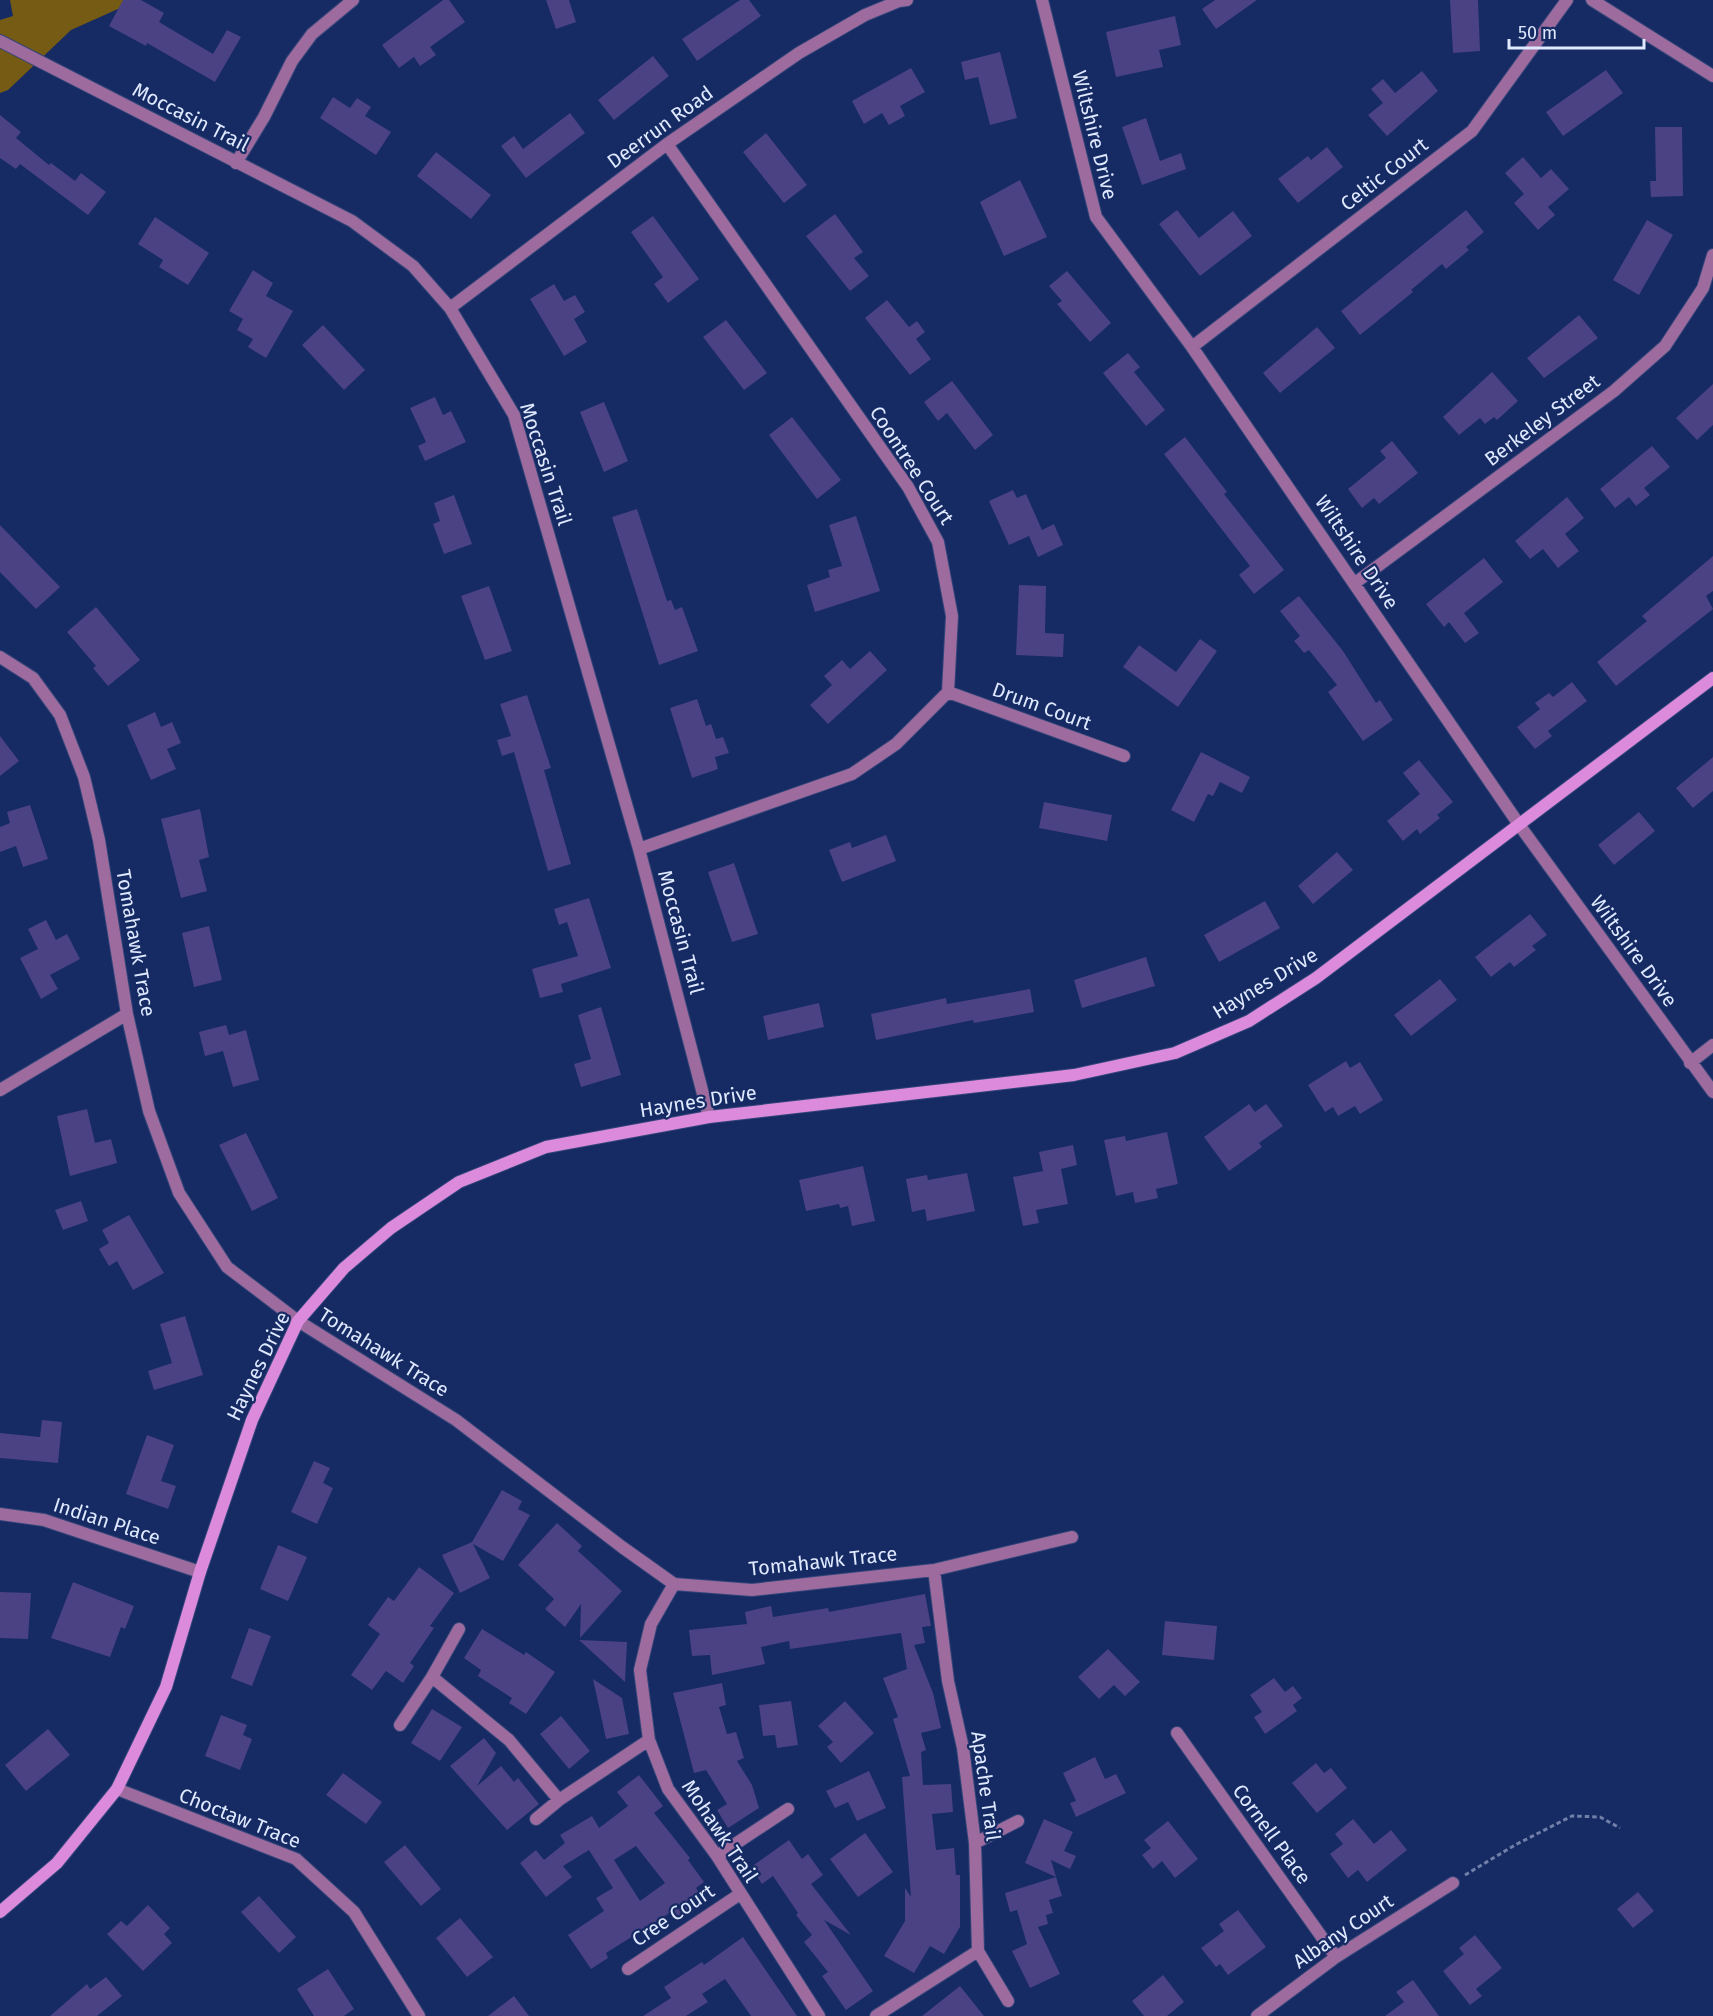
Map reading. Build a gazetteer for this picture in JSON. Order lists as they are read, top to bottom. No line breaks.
{"streets":{"street":["Moccasin Trail","Deerrun Road","Wiltshire Drive","Celtic Court","Berkeley Street","Coontree Court","Drum Court","Tomahawk Trace","Haynes Drive","Indian Place","Apache Trail","Choctaw Trace","Mohawk Trail","Cornell Place","Cree Court","Albany Court"]},"crossings":[["Moccasin Trail","Deerrun Road"],["Moccasin Trail","Haynes Drive"],["Deerrun Road","Coontree Court"],["Wiltshire Drive","Celtic Court"],["Wiltshire Drive","Berkeley Street"],["Wiltshire Drive","Haynes Drive"],["Coontree Court","Drum Court"],["Tomahawk Trace","Haynes Drive"],["Tomahawk Trace","Apache Trail"],["Tomahawk Trace","Mohawk Trail"],["Haynes Drive","Indian Place"],["Haynes Drive","Choctaw Trace"],["Mohawk Trail","Cree Court"],["Cornell Place","Albany Court"]],"scale_bar":"50 m"}
